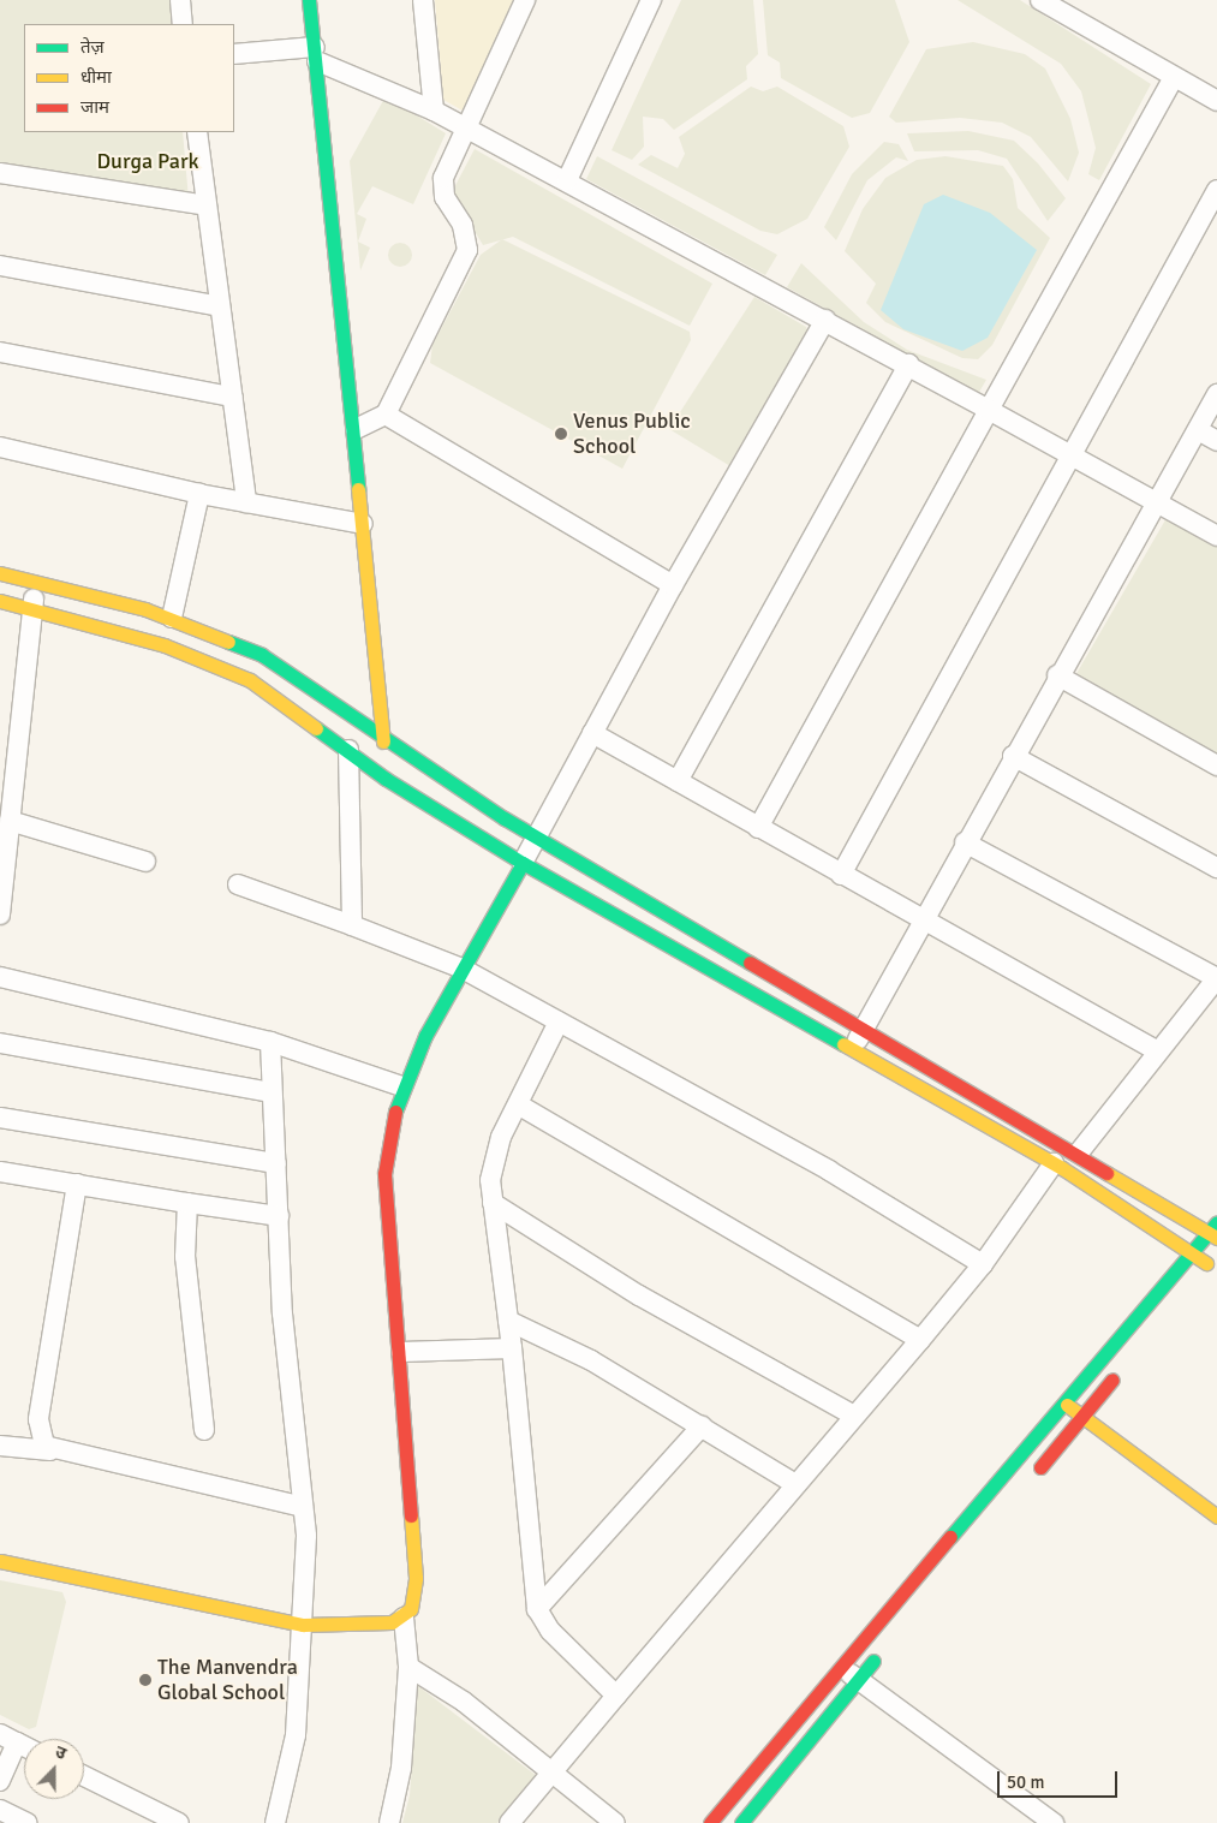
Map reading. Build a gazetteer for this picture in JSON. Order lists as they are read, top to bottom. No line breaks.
{"parks":["Durga Park"],"places":["Venus Public School","The Manvendra Global School"],"legend":["तेज़","धीमा","जाम"],"scale_bar":"50 m","north":"top"}
